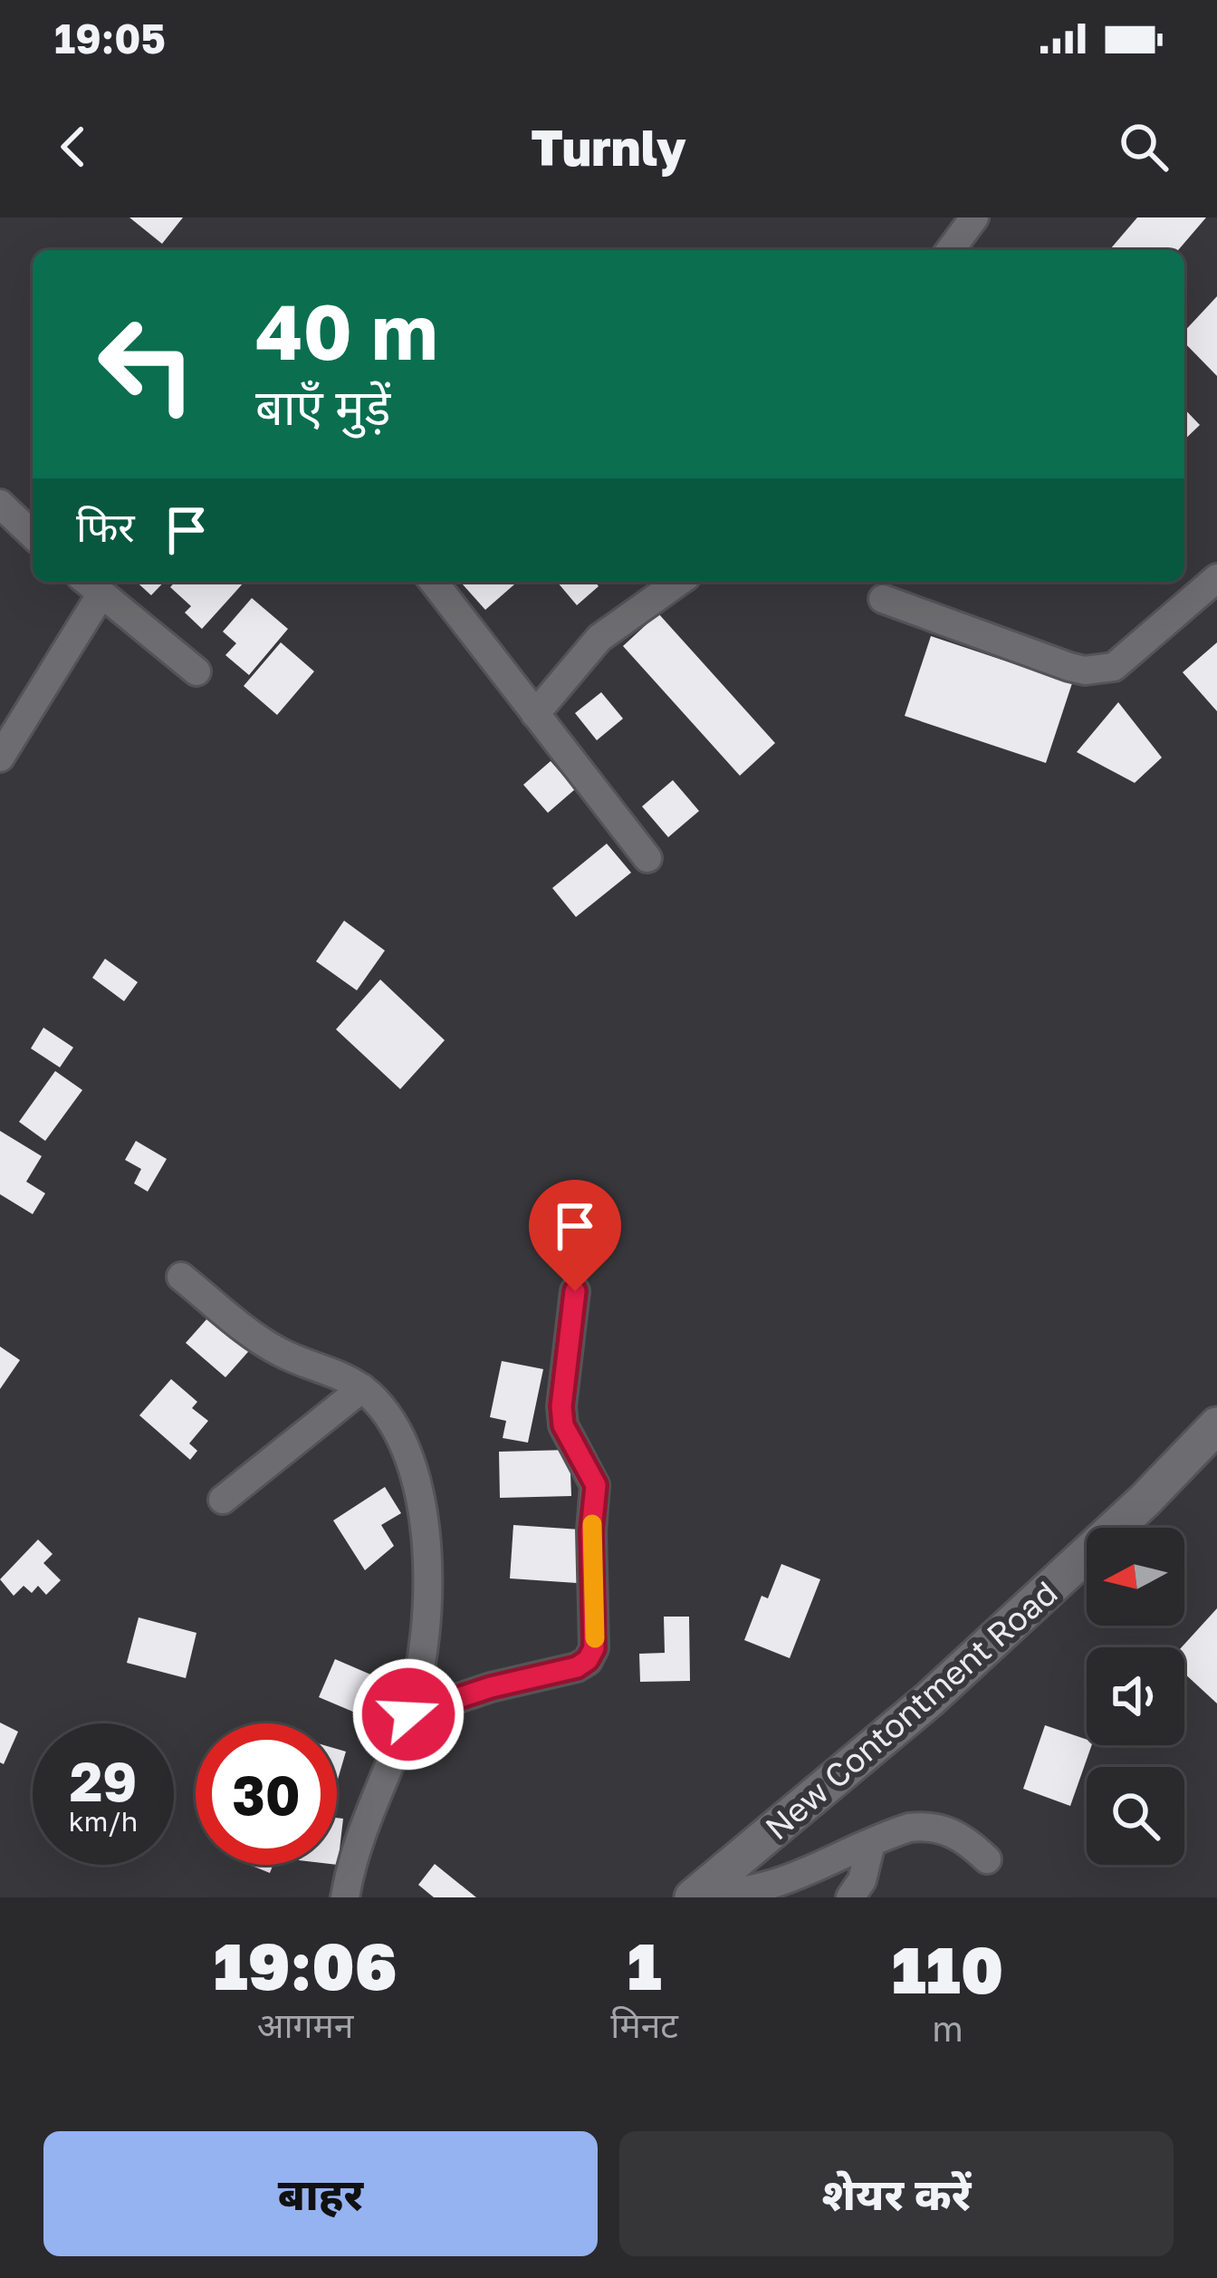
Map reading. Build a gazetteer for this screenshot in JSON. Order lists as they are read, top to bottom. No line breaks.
{"streets":{"street":["New Contontment Road"]},"north":"left","page":{"status":"19:05","header":"Turnly","turn":["40 m","बाएँ मुड़ें"],"then":"फिर","speed":"29 km/h","limit":"30","eta":["19:06","आगमन","1","मिनट","110","m"],"buttons":["बाहर","शेयर करें"]}}
